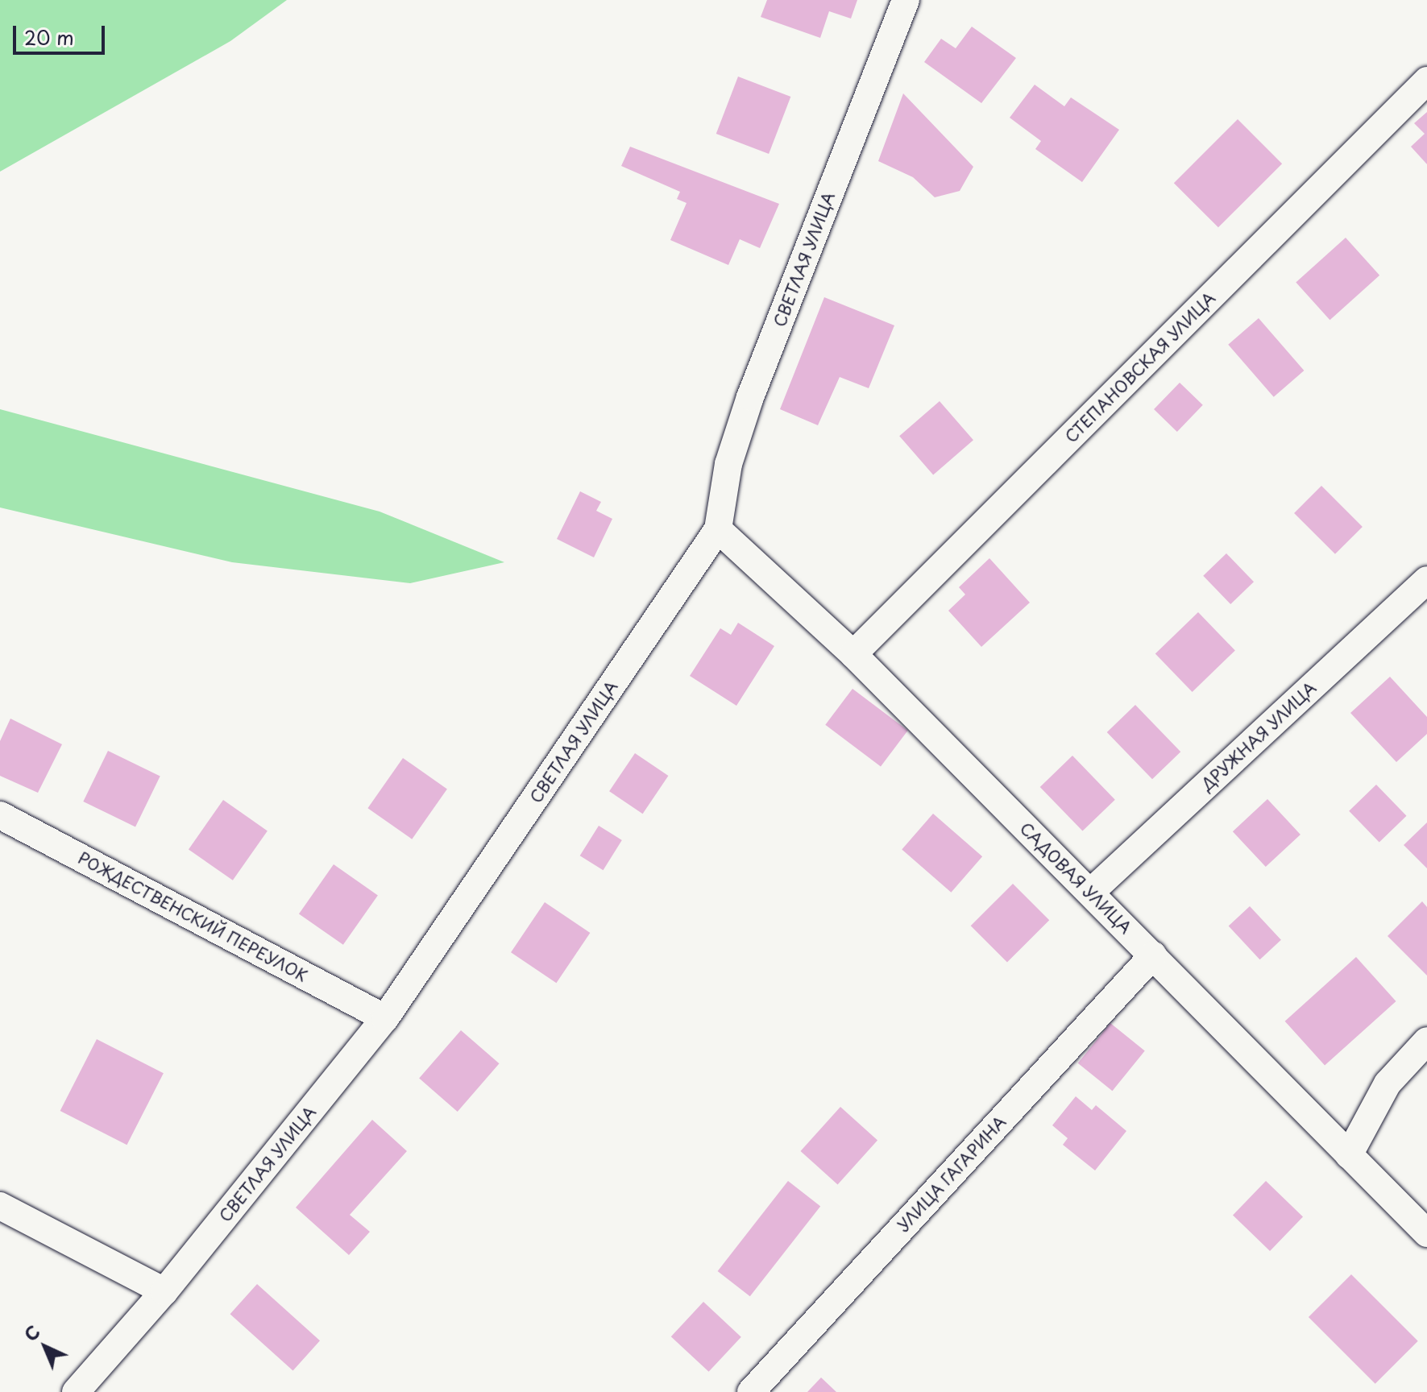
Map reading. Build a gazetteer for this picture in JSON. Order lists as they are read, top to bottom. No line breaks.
{"streets":{"street":["СВЕТЛАЯ УЛИЦА","СТЕПАНОВСКАЯ УЛИЦА","ДРУЖНАЯ УЛИЦА","САДОВАЯ УЛИЦА","РОЖДЕСТВЕНСКИЙ ПЕРЕУЛОК","УЛИЦА ГАГАРИНА"]},"crossings":[["СВЕТЛАЯ УЛИЦА","САДОВАЯ УЛИЦА"],["СВЕТЛАЯ УЛИЦА","РОЖДЕСТВЕНСКИЙ ПЕРЕУЛОК"],["СТЕПАНОВСКАЯ УЛИЦА","САДОВАЯ УЛИЦА"],["ДРУЖНАЯ УЛИЦА","САДОВАЯ УЛИЦА"],["САДОВАЯ УЛИЦА","УЛИЦА ГАГАРИНА"]],"scale_bar":"20 m","north":"top left"}
